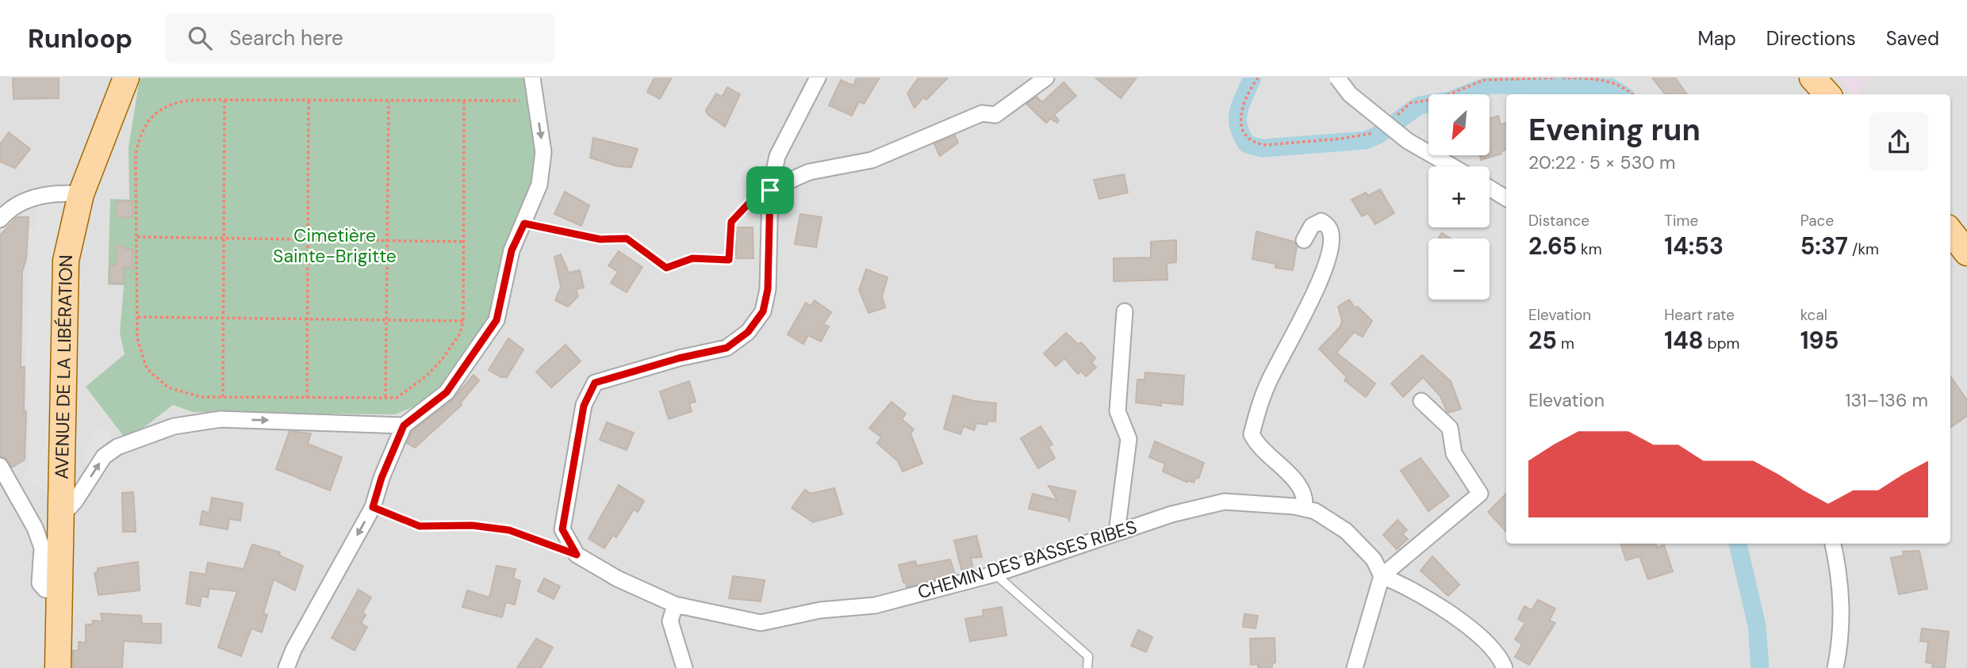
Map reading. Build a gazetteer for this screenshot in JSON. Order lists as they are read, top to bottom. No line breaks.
{"streets":{"main road":["AVENUE DE LA LIBÉRATION"],"street":["CHEMIN DES BASSES RIBES"]},"parks":["Cimetière Sainte-Brigitte"],"north":"bottom left","page":{"header":"Runloop","search":"Search here","nav":["Map","Directions","Saved"],"map_buttons":["+","−"],"heading":["Evening run","20:22 · 5 × 530 m"],"stats":[["Distance","2.65 km"],["Time","14:53"],["Pace","5:37 /km"],["Elevation","25 m"],["Heart rate","148 bpm"],["kcal","195"]],"chart":["Elevation","131–136 m"]}}
